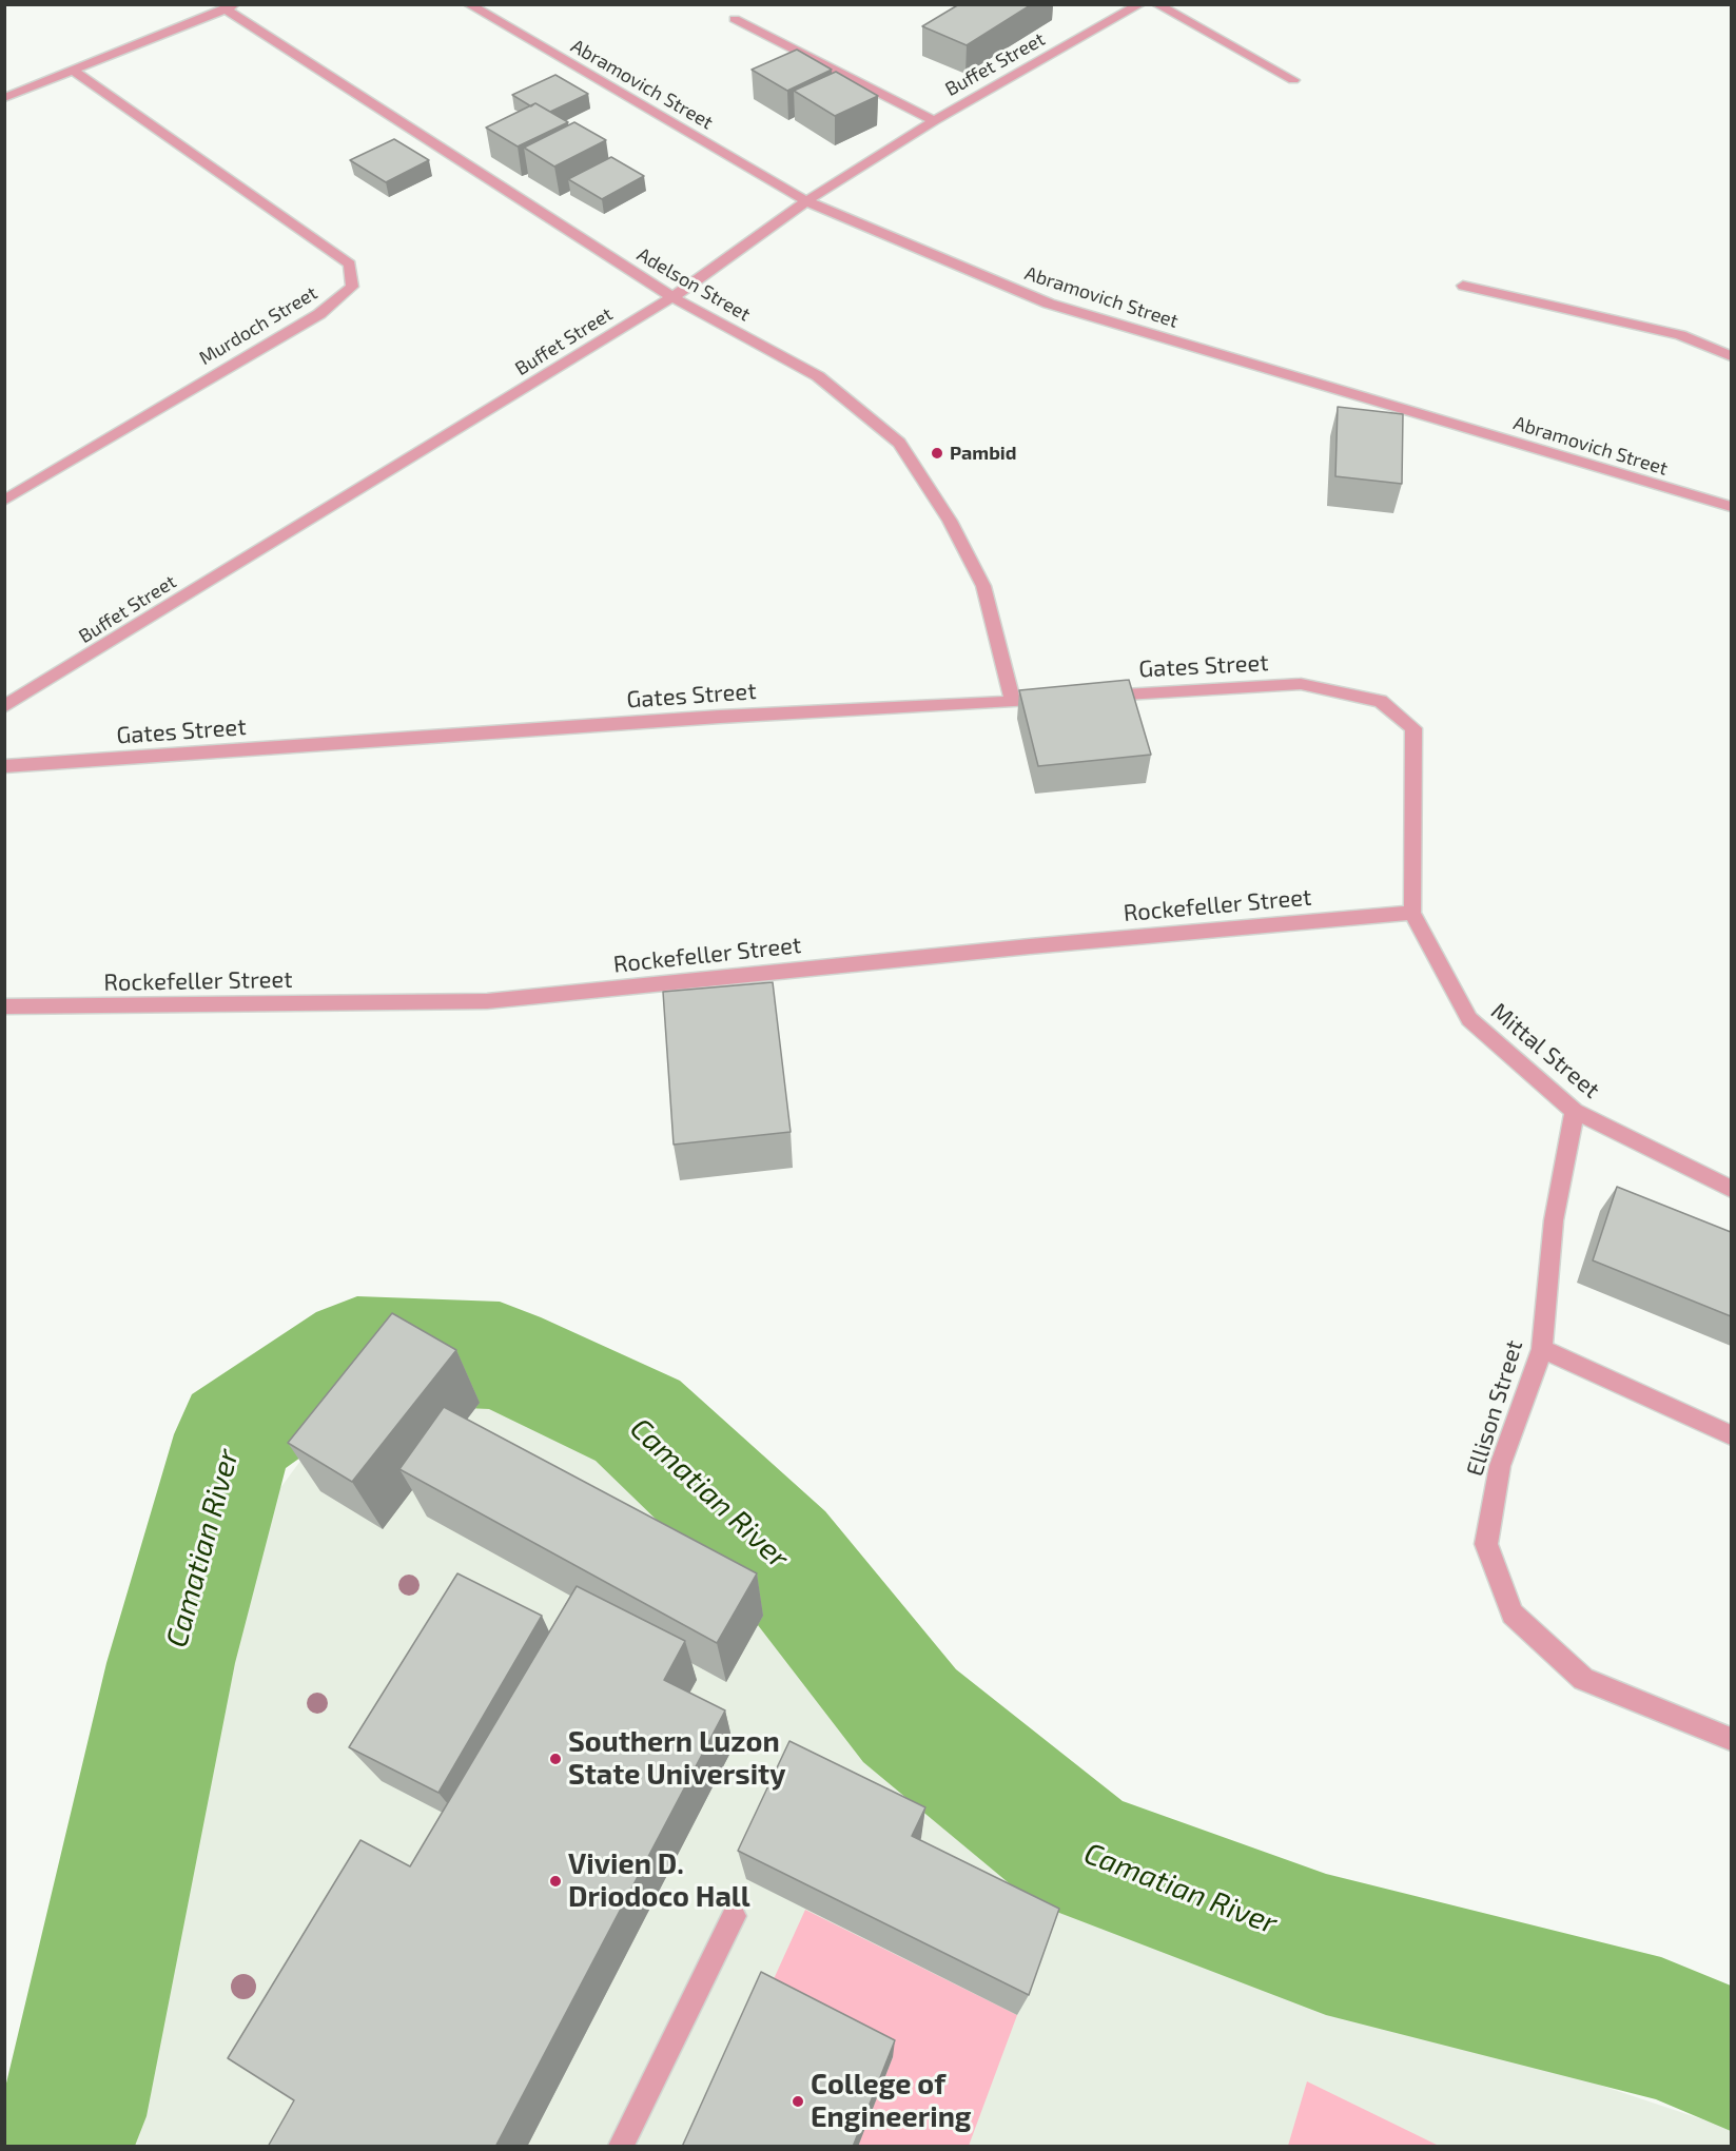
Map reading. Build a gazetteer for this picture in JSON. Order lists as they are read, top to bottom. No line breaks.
{"streets":{"street":["Buffet Street","Abramovich Street","Adelson Street","Murdoch Street","Gates Street","Rockefeller Street","Mittal Street","Ellison Street"]},"crossings":[["Buffet Street","Abramovich Street"],["Buffet Street","Adelson Street"],["Adelson Street","Gates Street"],["Gates Street","Mittal Street"],["Rockefeller Street","Mittal Street"],["Mittal Street","Ellison Street"]],"water":["Camatian River"],"places":["Pambid","Southern Luzon State University","Vivien D. Driodoco Hall","College of Engineering"]}
